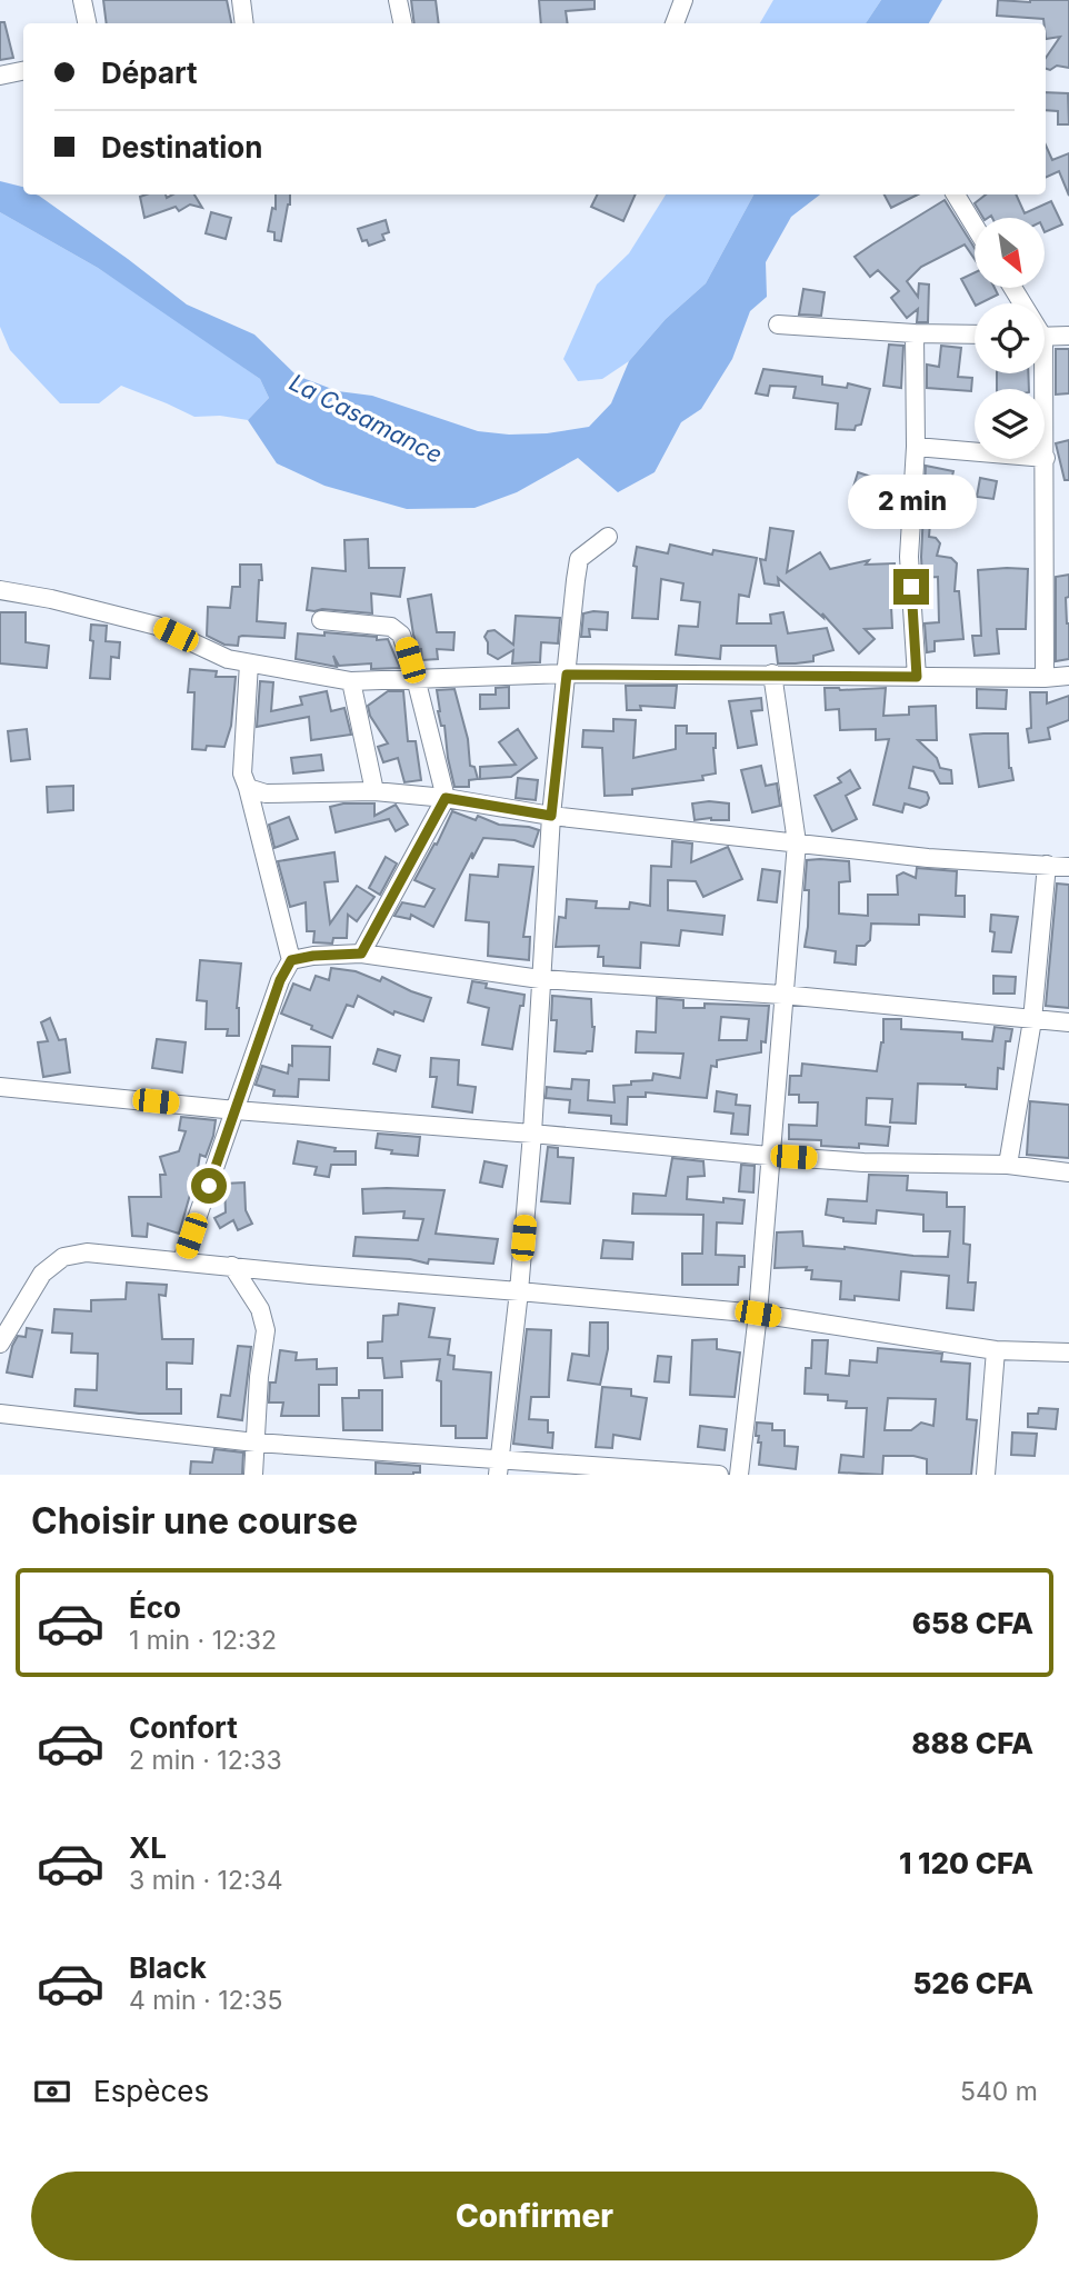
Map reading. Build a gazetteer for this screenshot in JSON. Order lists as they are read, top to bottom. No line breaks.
{"water":["La Casamance"],"north":"bottom right","page":{"banner":["Départ","Destination"],"bubble":"2 min","heading":"Choisir une course","list":[{"name":"Éco","note":"1 min · 12:32","value":"658 CFA"},{"name":"Confort","note":"2 min · 12:33","value":"888 CFA"},{"name":"XL","note":"3 min · 12:34","value":"1 120 CFA"},{"name":"Black","note":"4 min · 12:35","value":"526 CFA"}],"pay":["Espèces","540 m"],"buttons":"Confirmer"}}
